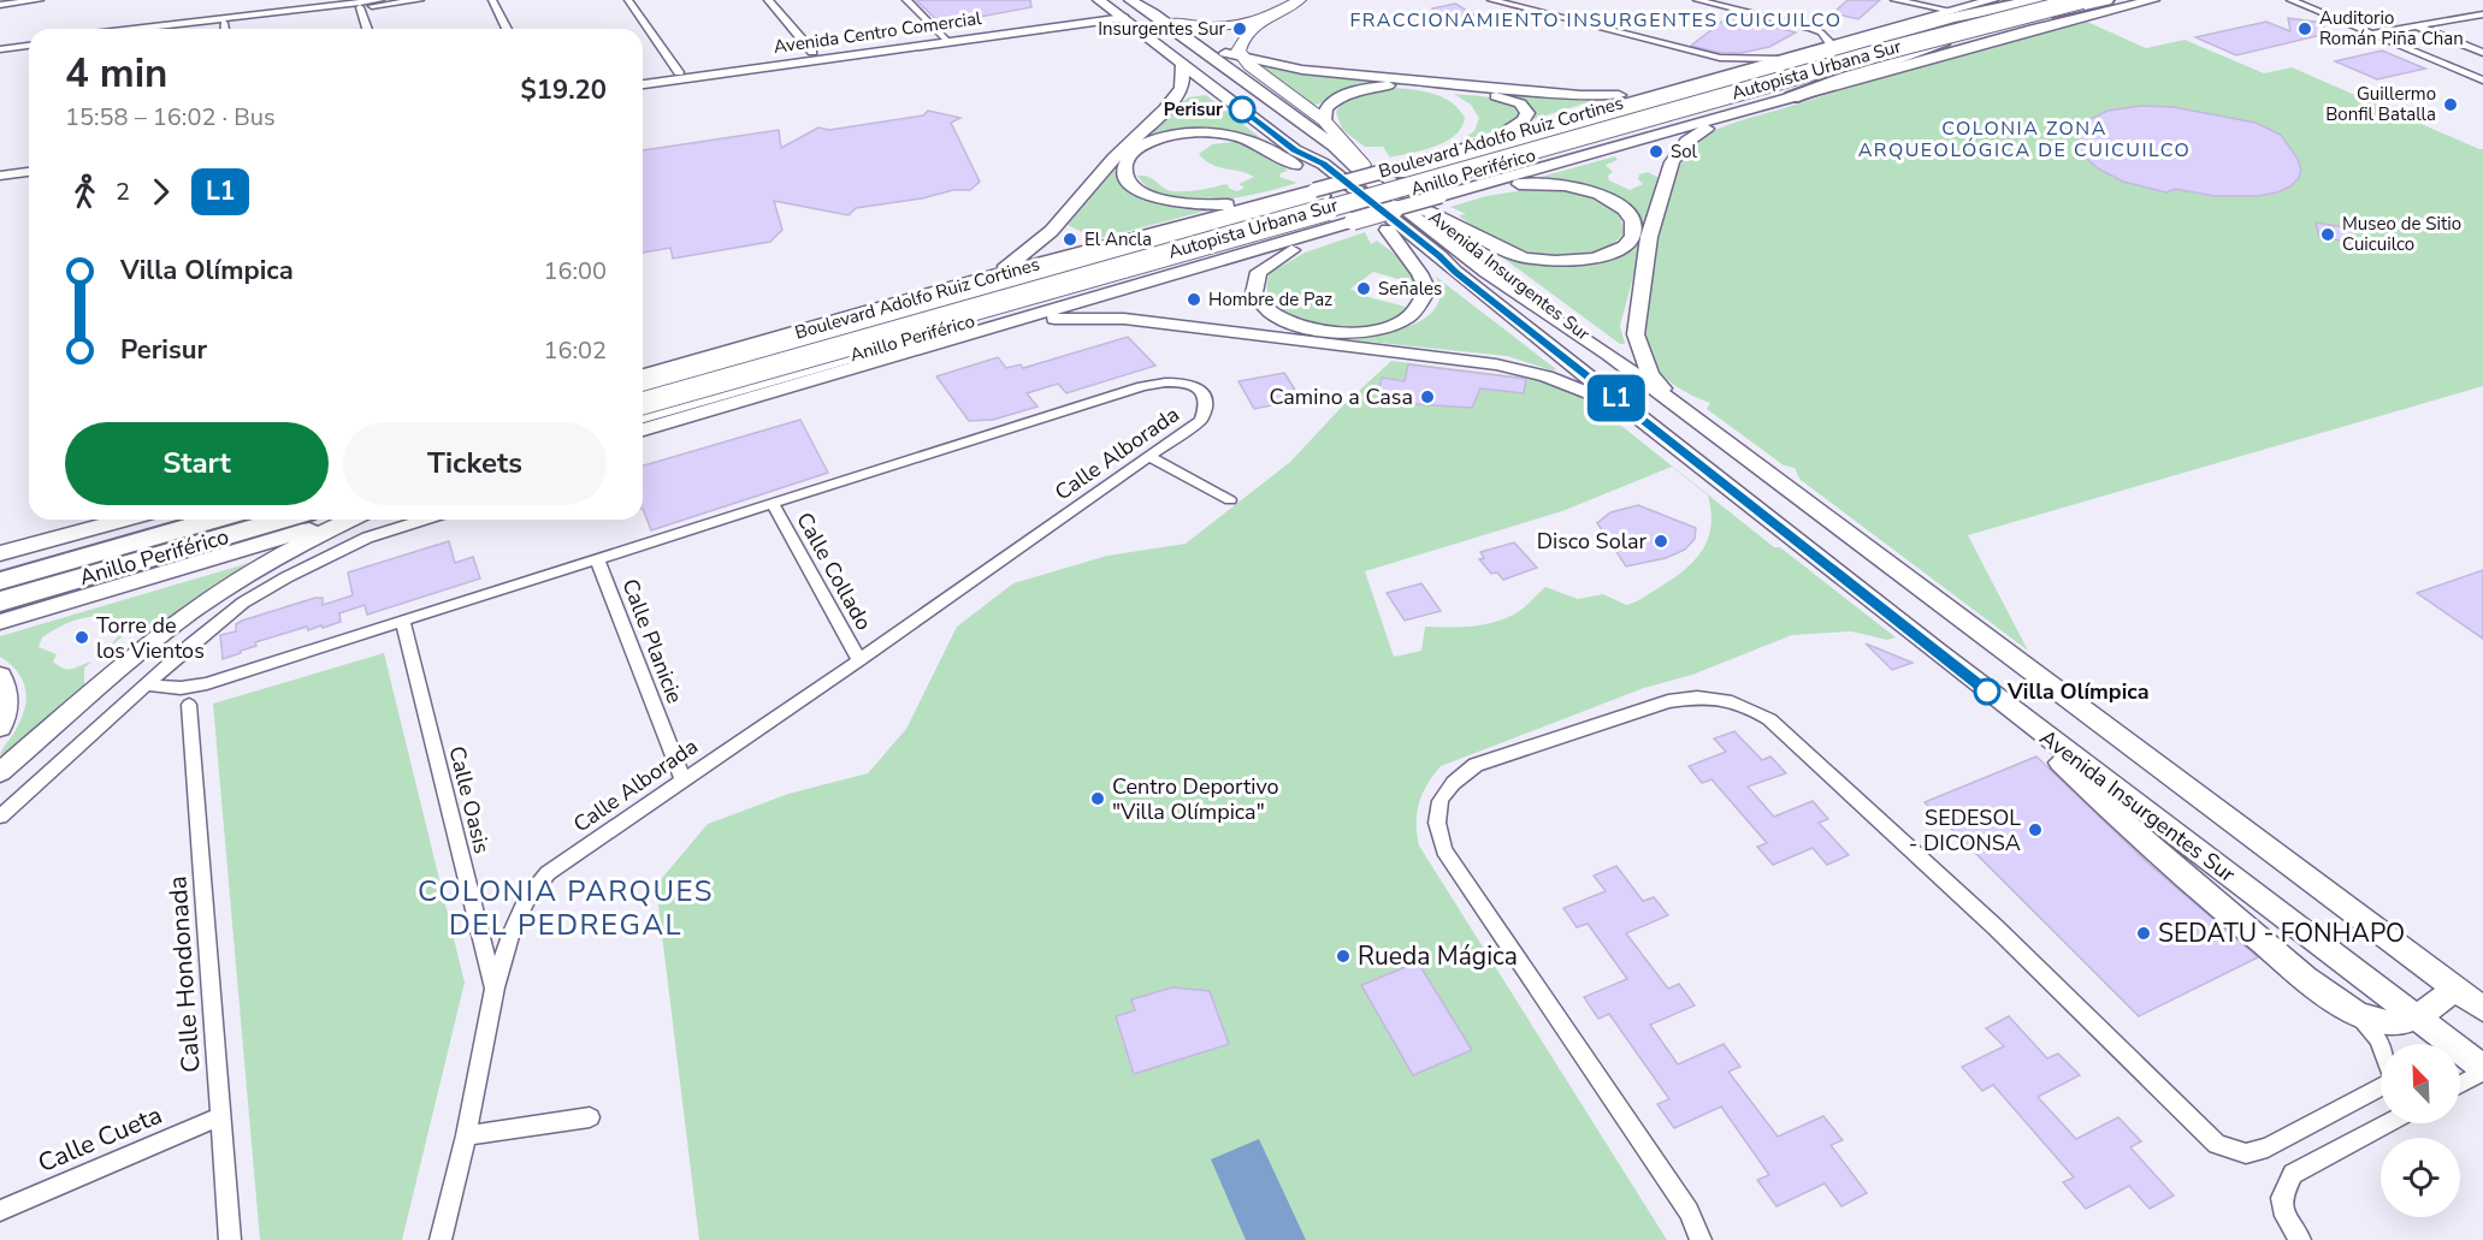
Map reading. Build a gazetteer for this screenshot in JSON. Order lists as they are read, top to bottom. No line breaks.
{"streets":{"highway":["Autopista Urbana Sur","Anillo Periférico"],"main road":["Boulevard Adolfo Ruiz Cortines","Avenida Insurgentes Sur"],"street":["Avenida Centro Comercial","Calle Alborada","Calle Collado","Calle Planicie","Calle Oasis","Calle Hondonada","Calle Cueta"]},"crossings":[["Avenida Centro Comercial","Avenida Insurgentes Sur"],["Autopista Urbana Sur","Anillo Periférico"],["Boulevard Adolfo Ruiz Cortines","Anillo Periférico"],["Boulevard Adolfo Ruiz Cortines","Avenida Insurgentes Sur"],["Anillo Periférico","Avenida Insurgentes Sur"],["Calle Alborada","Calle Collado"],["Calle Alborada","Calle Planicie"],["Calle Alborada","Calle Oasis"],["Calle Hondonada","Calle Cueta"]],"districts":["FRACCIONAMIENTO INSURGENTES CUICUILCO","COLONIA ZONA ARQUEOLÓGICA DE CUICUILCO","COLONIA PARQUES DEL PEDREGAL"],"places":["Insurgentes Sur","Auditorio Román Piña Chan","Guillermo Bonfil Batalla","Perisur","Sol","Museo de Sitio Cuicuilco","El Ancla","Señales","Hombre de Paz","Camino a Casa","Disco Solar","Torre de los Vientos","Villa Olímpica","Centro Deportivo \"Villa Olímpica\"","SEDESOL - DICONSA","SEDATU - FONHAPO","Rueda Mágica"],"lines":["bus line L1"],"north":"top left","page":{"on_map":"L1","heading":["4 min","15:58 – 16:02 · Bus","$19.20"],"legs":["2","L1"],"list":[{"name":"Villa Olímpica","value":"16:00"},{"name":"Perisur","value":"16:02"}],"buttons":["Start","Tickets"]}}
